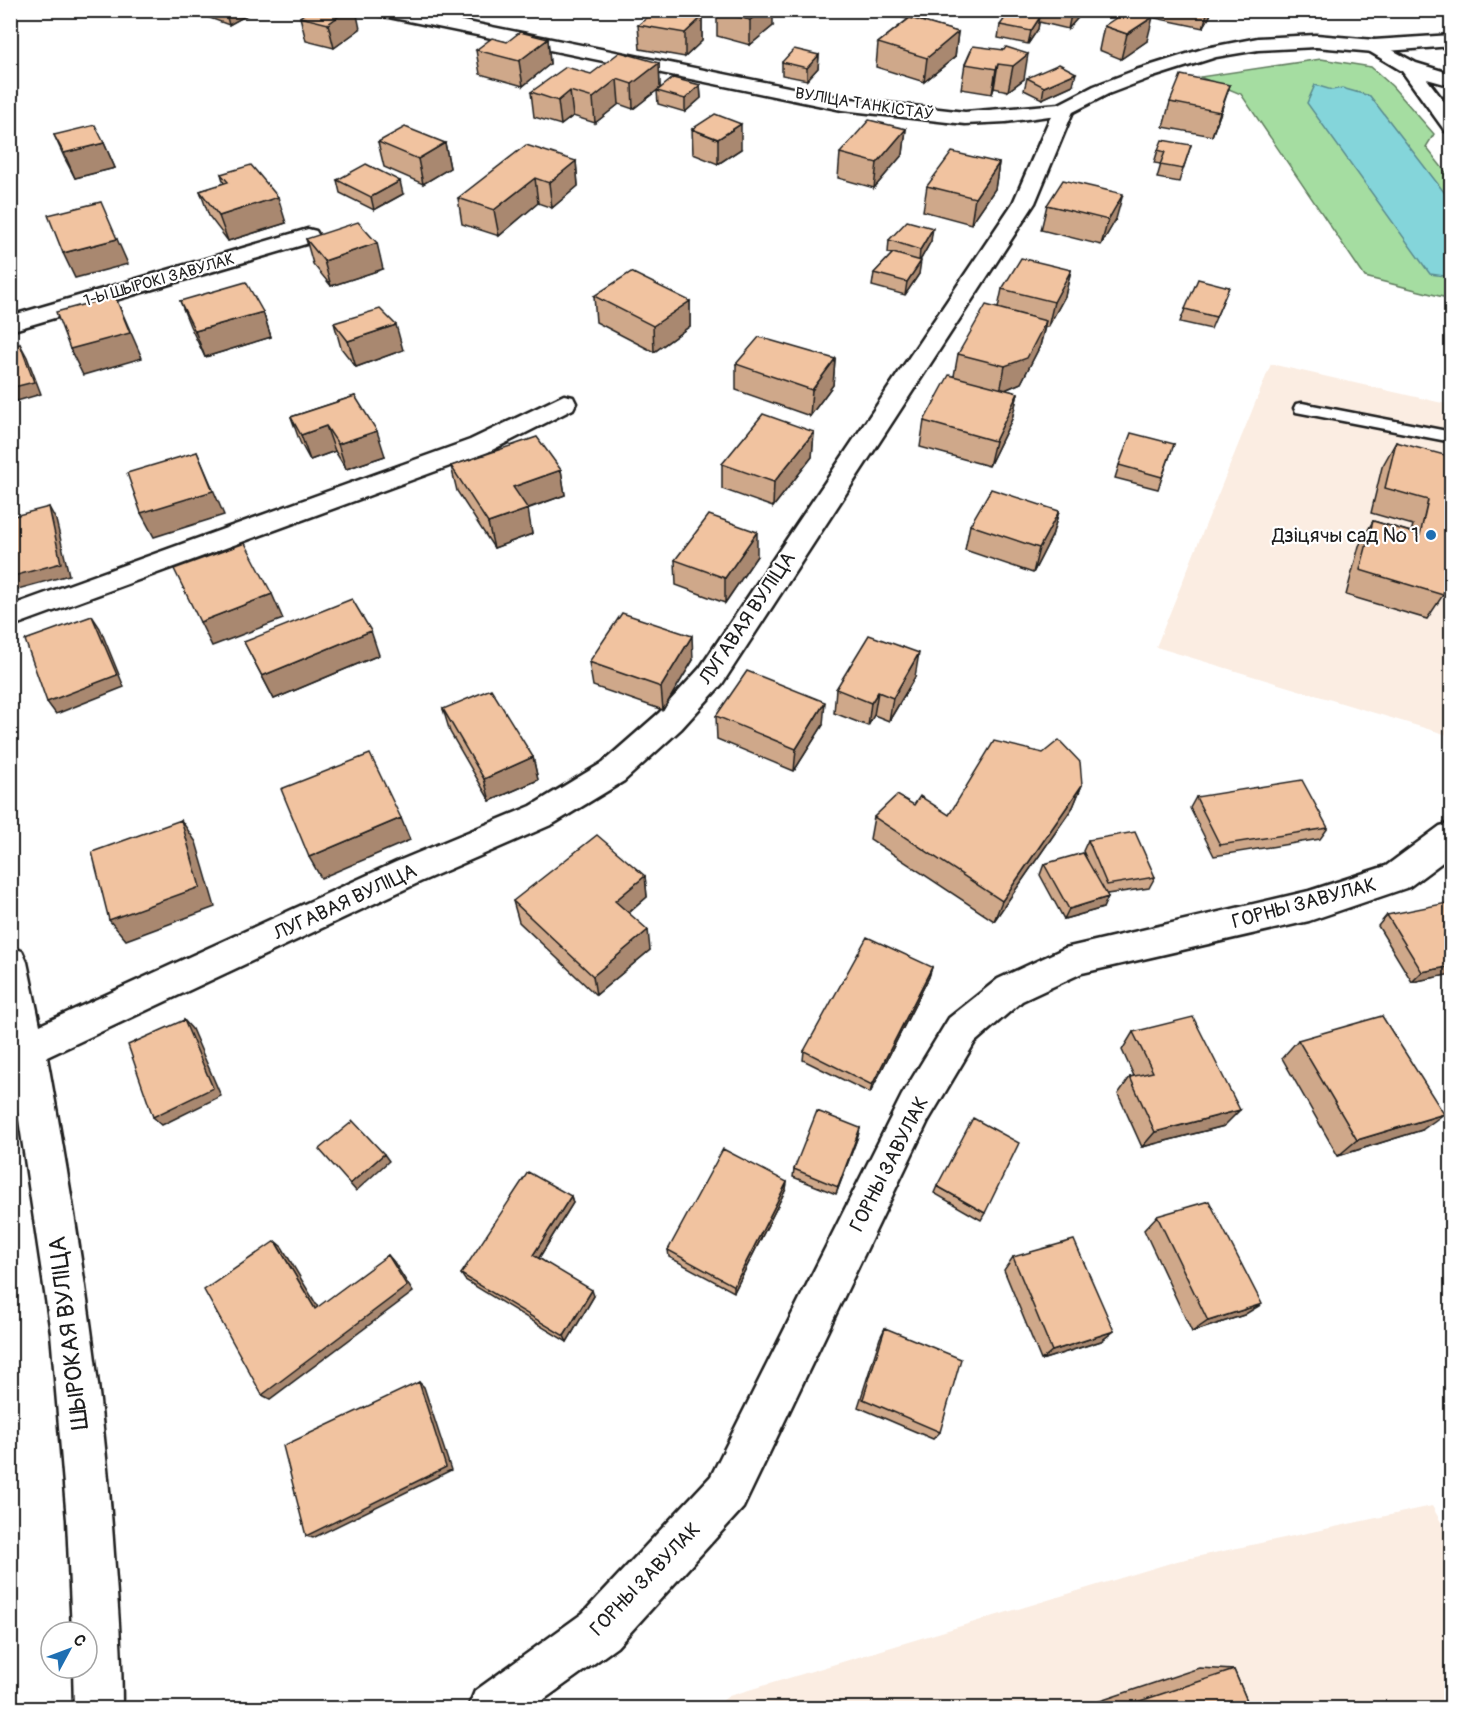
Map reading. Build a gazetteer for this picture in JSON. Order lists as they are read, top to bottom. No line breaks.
{"streets":{"street":["ВУЛІЦА ТАНКІСТАЎ","1-Ы ШЫРОКІ ЗАВУЛАК","ЛУГАВАЯ ВУЛІЦА","ГОРНЫ ЗАВУЛАК","ШЫРОКАЯ ВУЛІЦА"]},"crossings":[["ВУЛІЦА ТАНКІСТАЎ","ЛУГАВАЯ ВУЛІЦА"],["ЛУГАВАЯ ВУЛІЦА","ШЫРОКАЯ ВУЛІЦА"]],"places":["Дзіцячы сад № 1"],"north":"top right"}
